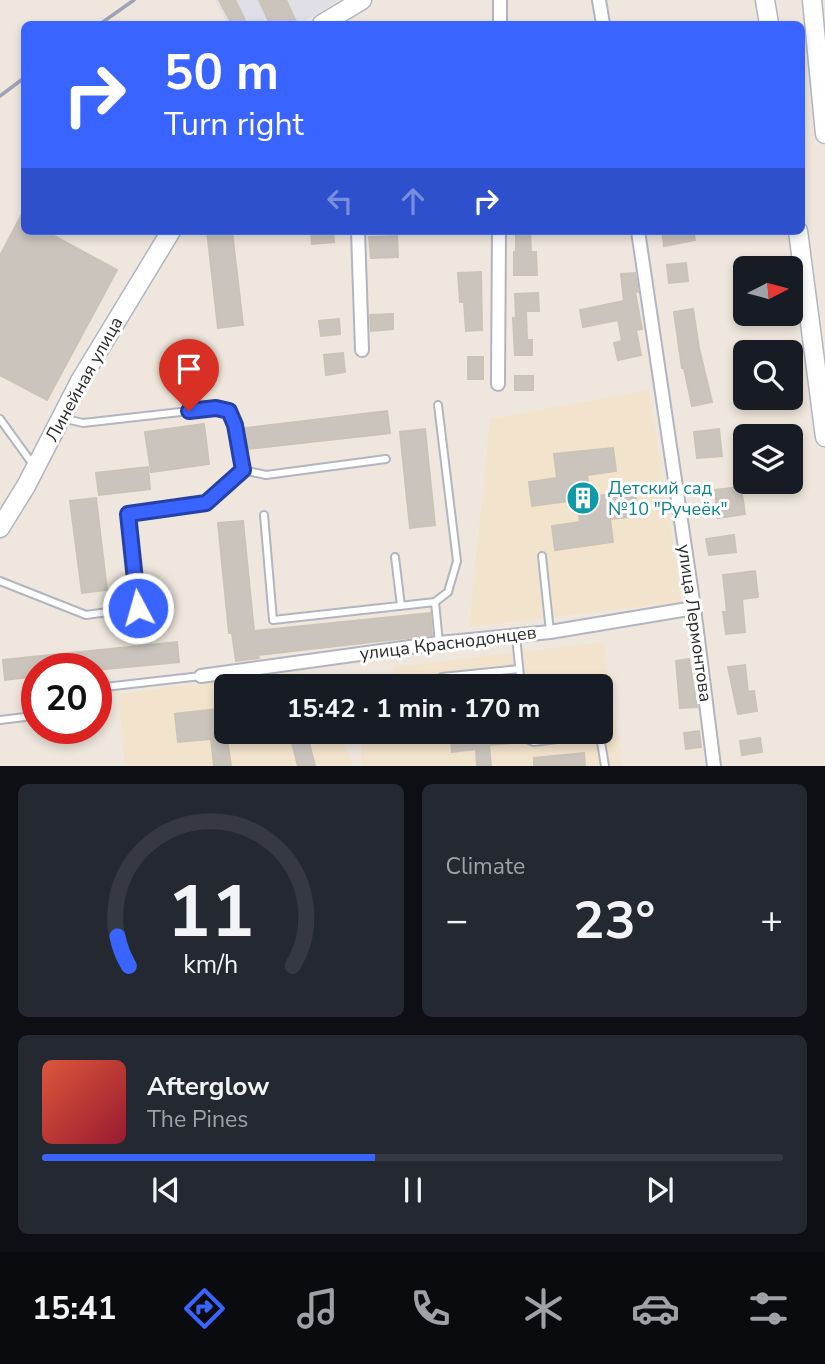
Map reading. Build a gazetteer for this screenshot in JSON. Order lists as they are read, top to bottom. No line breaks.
{"streets":{"main road":["Линейная улица"],"street":["улица Лермонтова","улица Краснодонцев"]},"crossings":[["улица Лермонтова","улица Краснодонцев"]],"places":{"building":["Детский сад №10 \"Ручеёк\""]},"north":"right","page":{"turn":["50 m","Turn right"],"limit":"20","trip":"15:42 · 1 min · 170 m","tile":"Climate","heat":["−","23°","+"],"song":["Afterglow","The Pines"],"tabs":"15:41","gauge":["11","km/h"]}}
